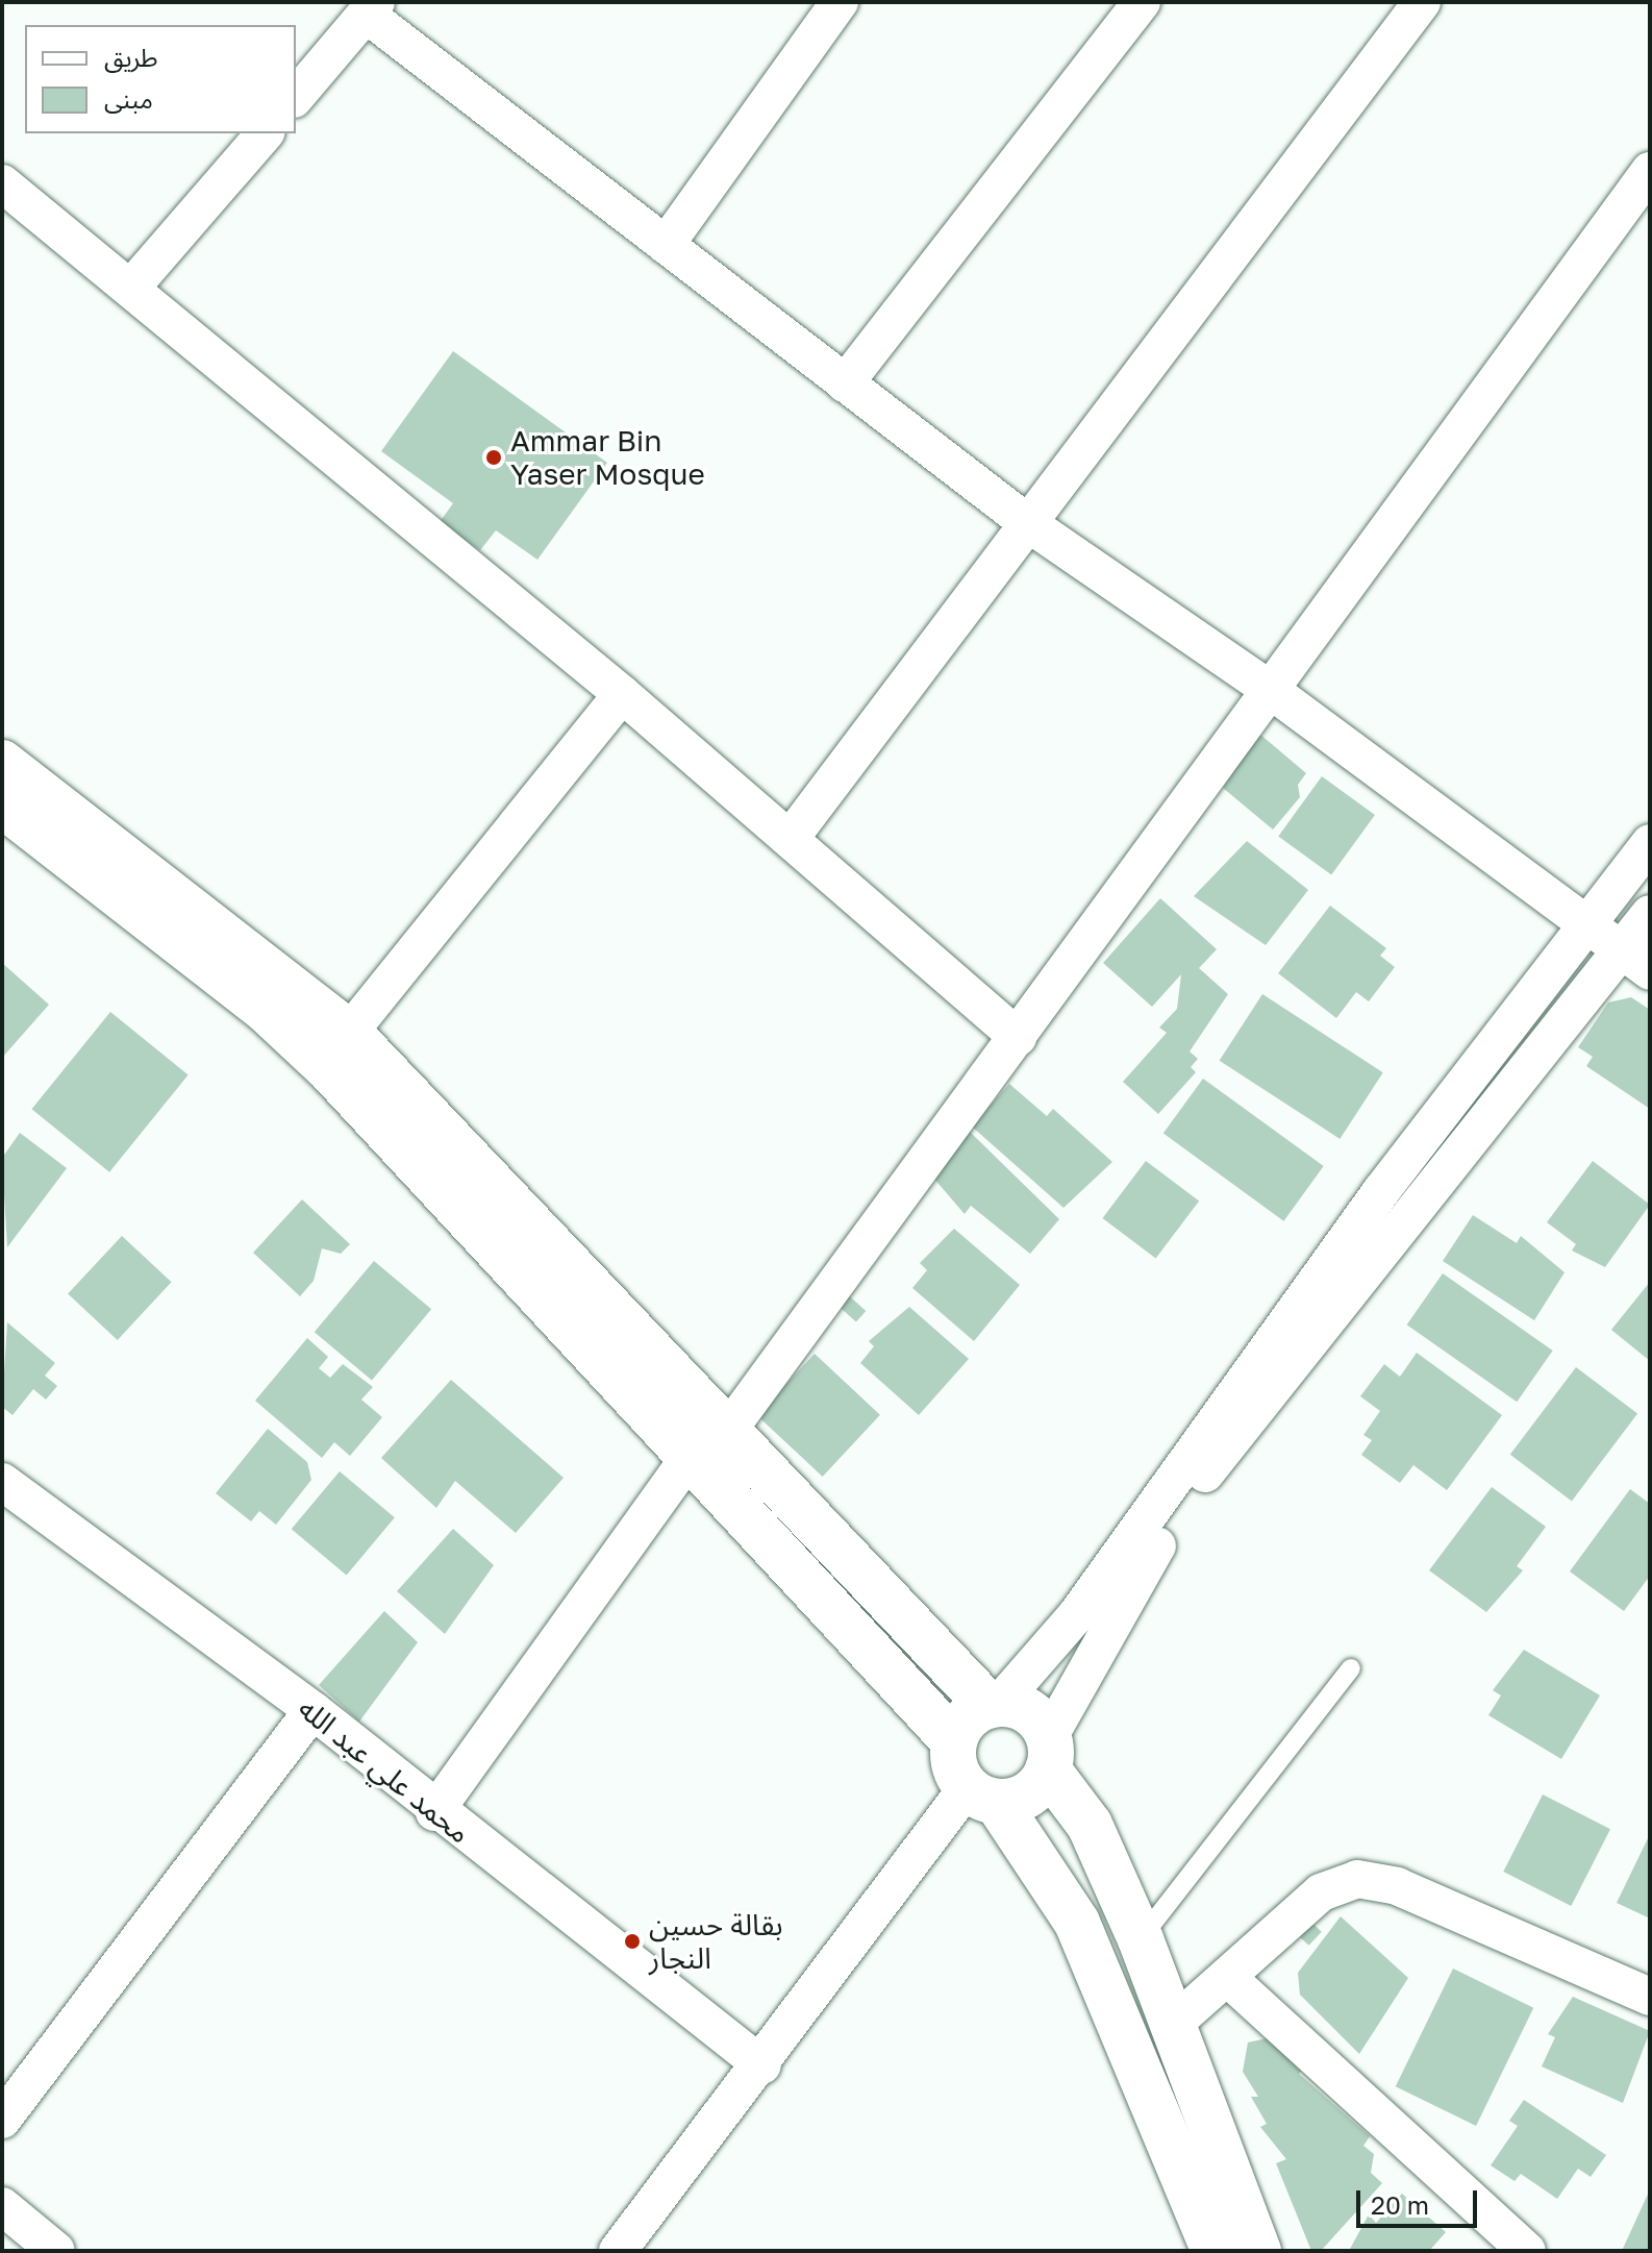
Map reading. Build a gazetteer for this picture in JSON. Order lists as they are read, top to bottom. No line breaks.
{"streets":{"street":["محمد علي عبد الله"]},"places":["Ammar Bin Yaser Mosque","بقالة حسين النجار"],"legend":["طريق","مبنى"],"scale_bar":"20 m"}
